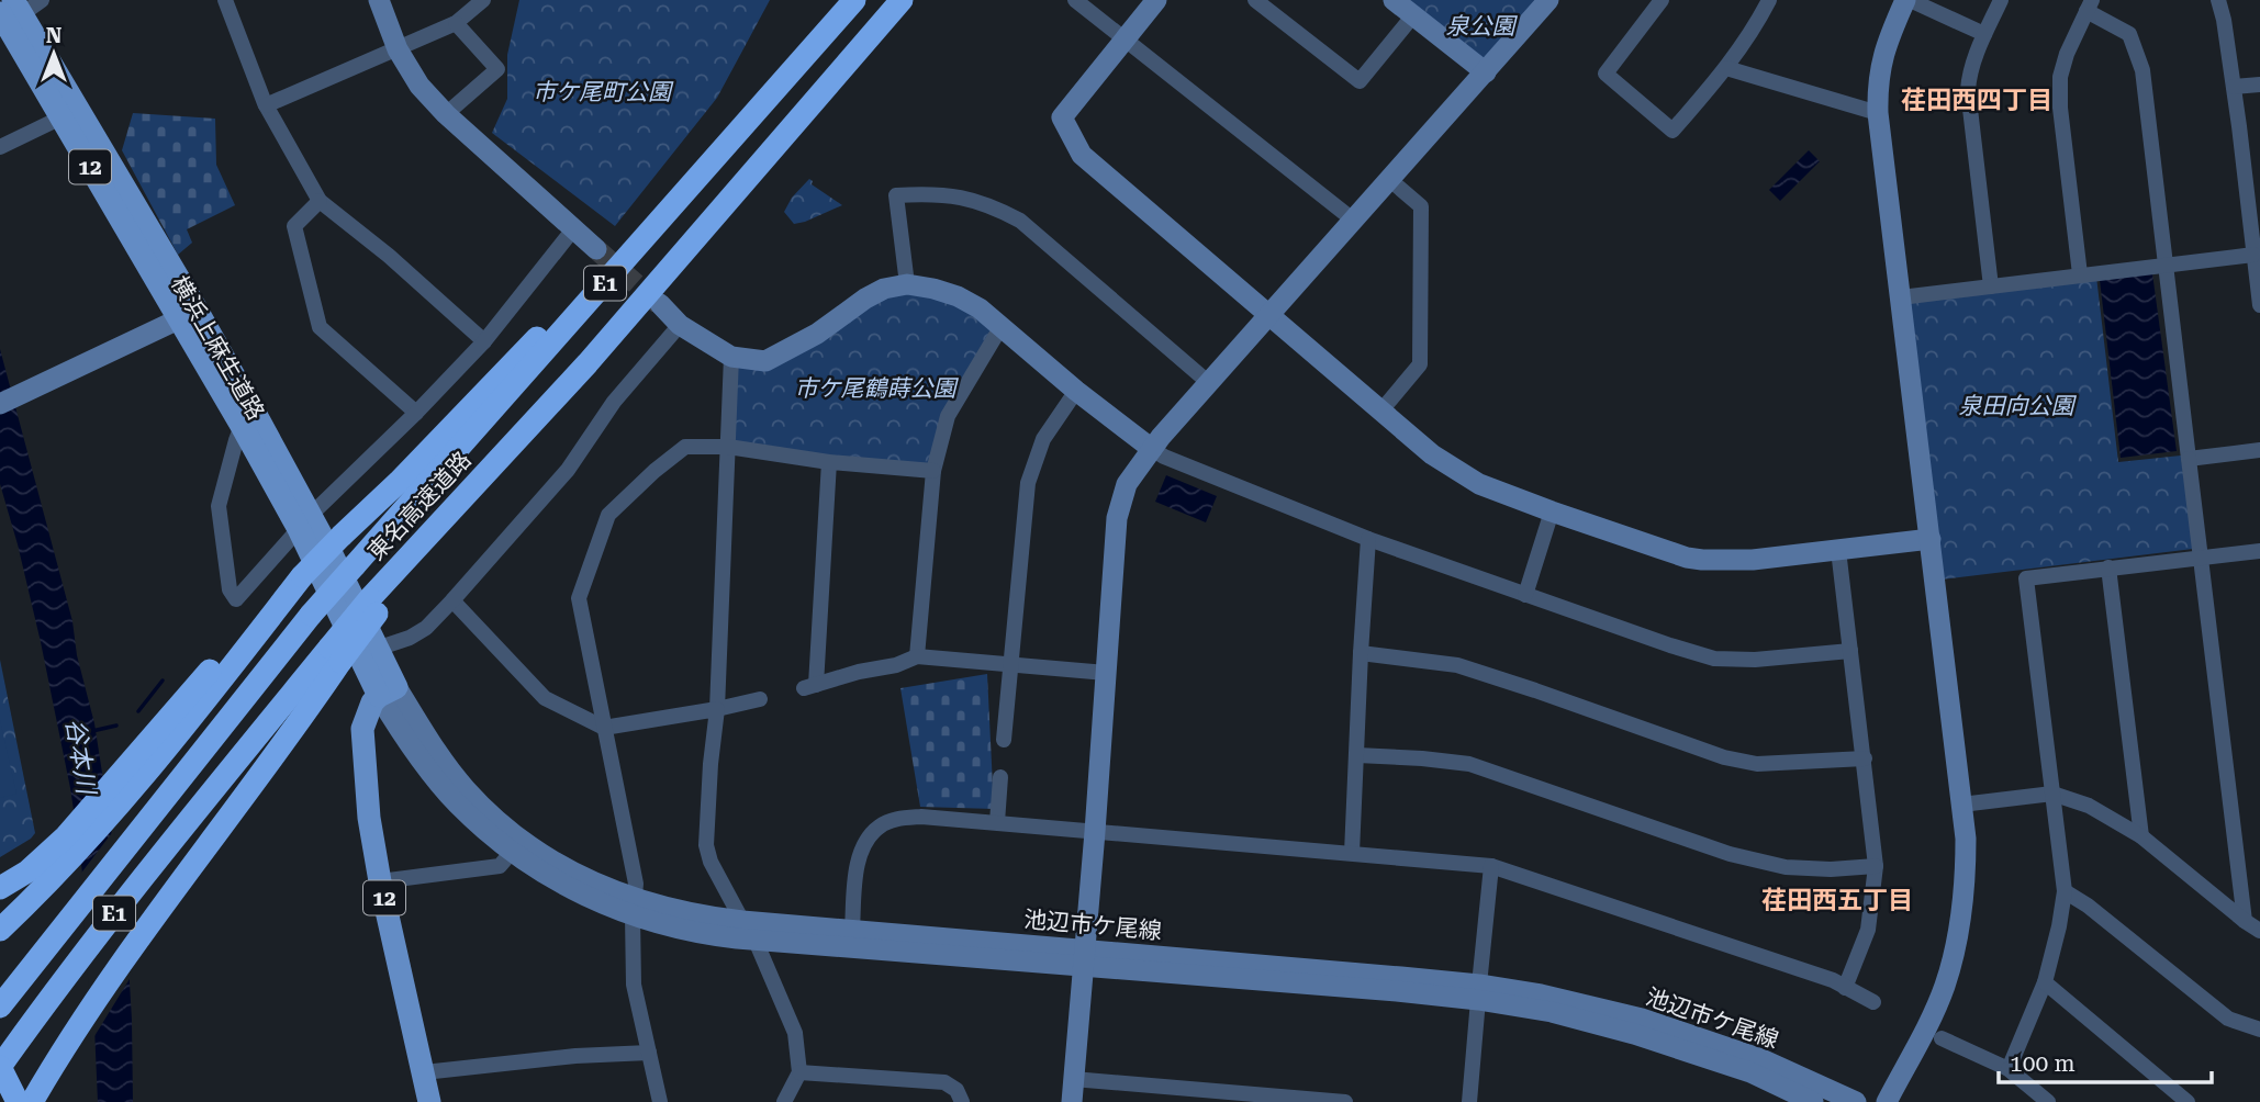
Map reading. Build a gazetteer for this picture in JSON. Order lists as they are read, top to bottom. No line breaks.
{"streets":{"highway":["E1","東名高速道路"],"main road":["12","横浜上麻生道路"],"street":["池辺市ケ尾線"]},"crossings":[["12","横浜上麻生道路"],["12","池辺市ケ尾線"],["横浜上麻生道路","池辺市ケ尾線"]],"districts":["荏田西四丁目","荏田西五丁目"],"water":["谷本川"],"parks":["泉公園","市ケ尾町公園","市ケ尾鶴蒔公園","泉田向公園"],"scale_bar":"100 m","north":"top"}
